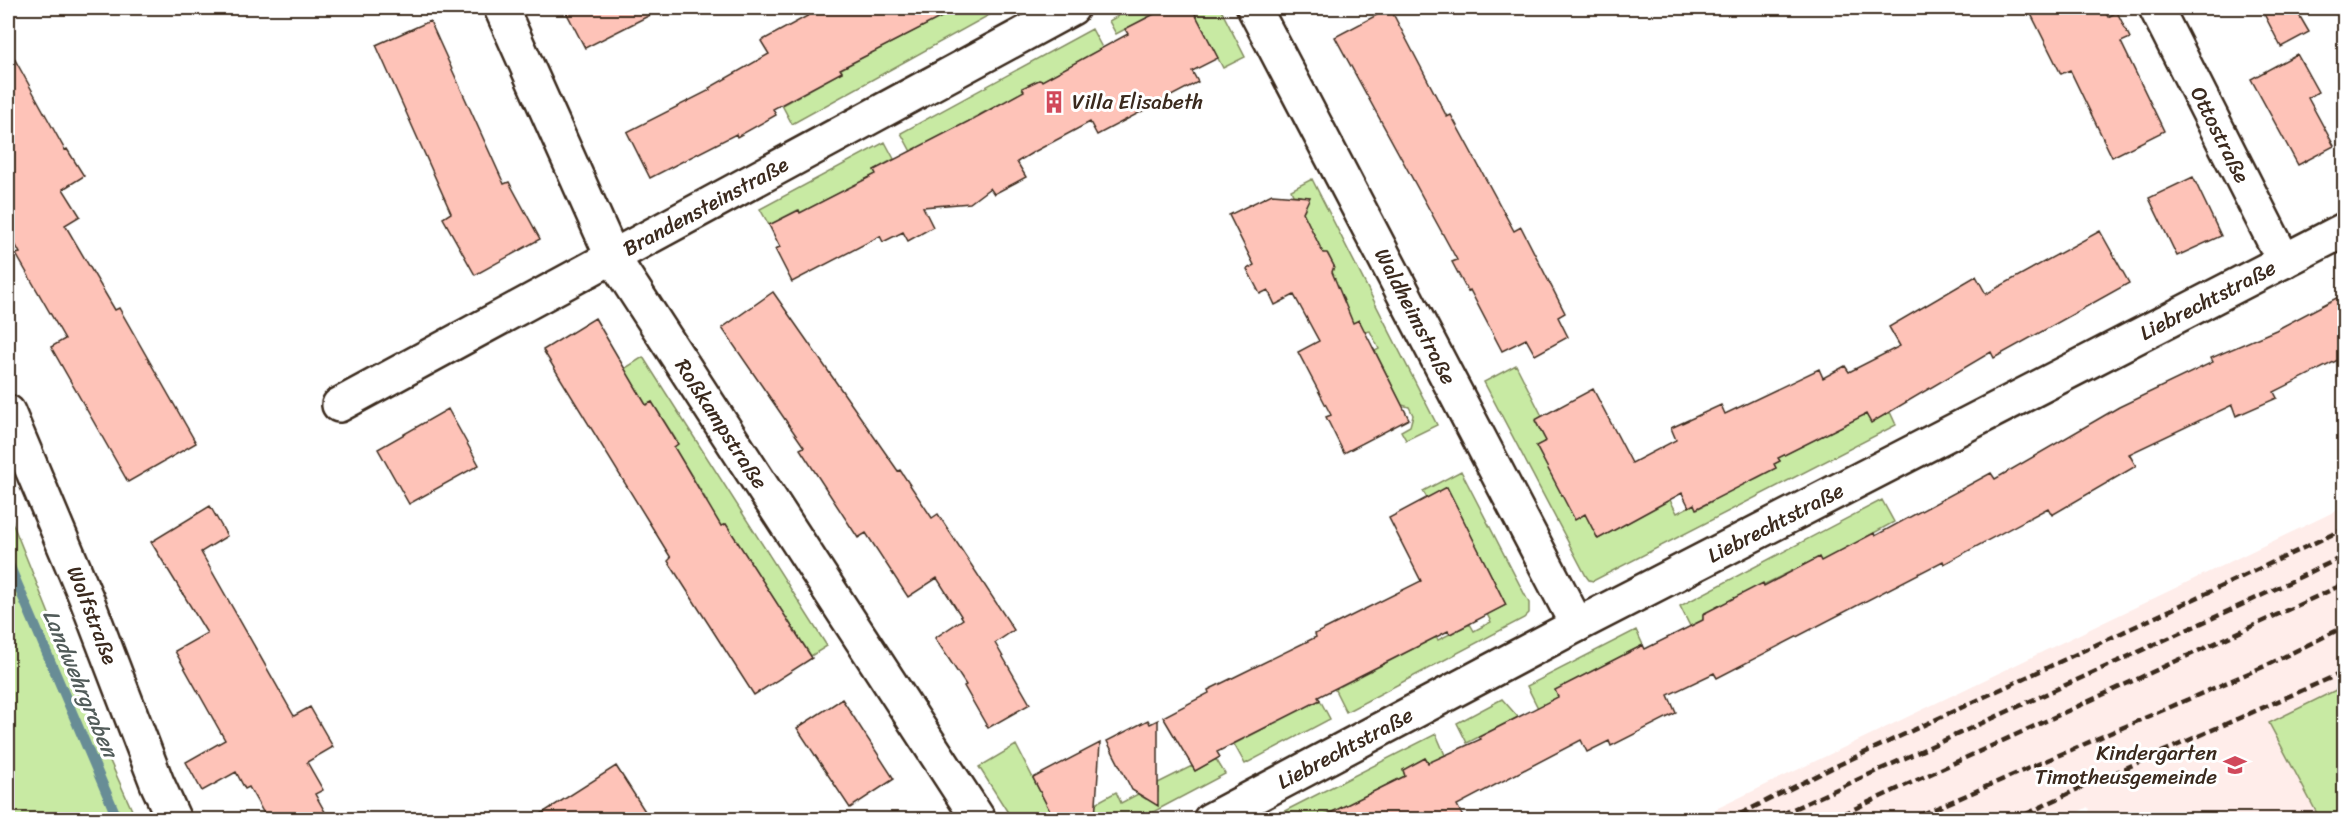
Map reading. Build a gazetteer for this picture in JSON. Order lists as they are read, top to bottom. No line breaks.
{"streets":{"street":["Ottostraße","Brandensteinstraße","Liebrechtstraße","Waldheimstraße","Roßkampstraße","Wolfstraße"]},"crossings":[["Ottostraße","Liebrechtstraße"],["Brandensteinstraße","Roßkampstraße"],["Liebrechtstraße","Waldheimstraße"]],"water":["Landwehrgraben"],"places":{"building":["Villa Elisabeth"],"school or university":["Kindergarten Timotheusgemeinde"]}}
